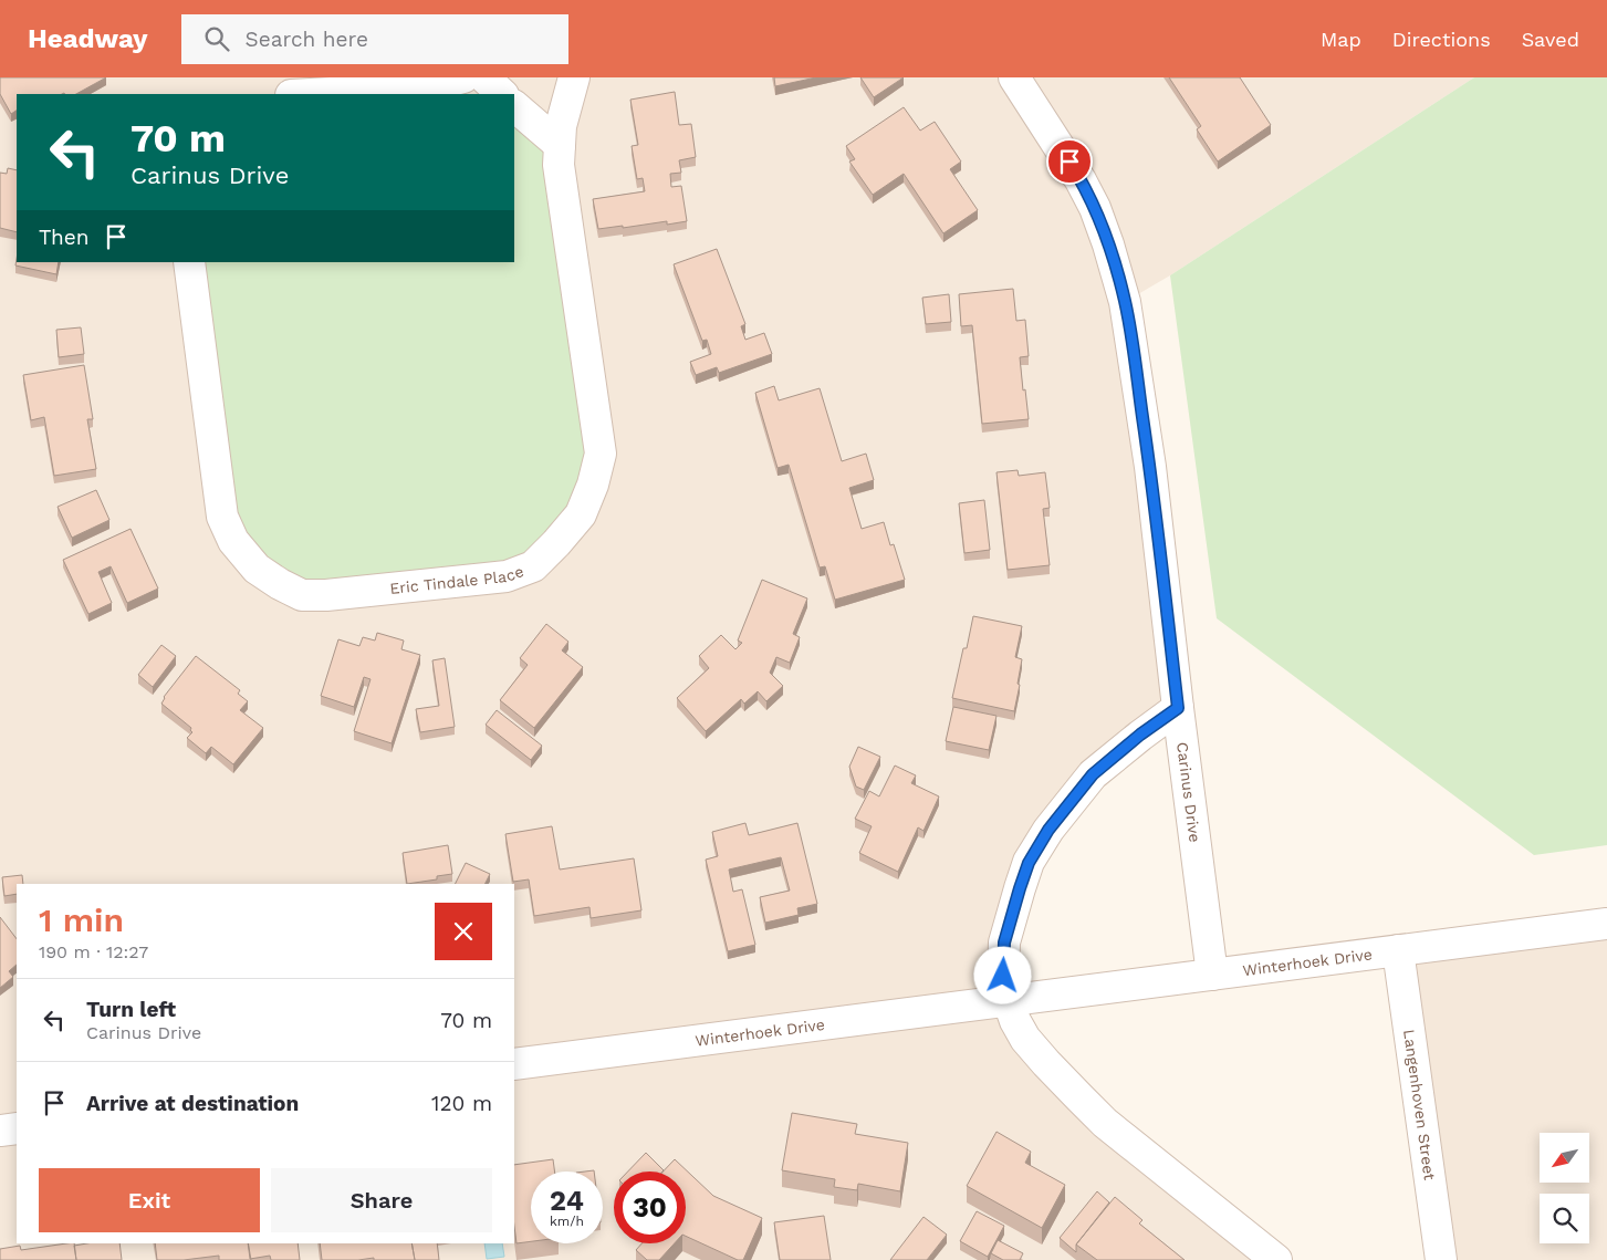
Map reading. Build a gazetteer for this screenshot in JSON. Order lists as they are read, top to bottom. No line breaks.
{"streets":{"street":["Eric Tindale Place","Carinus Drive","Winterhoek Drive","Langenhoven Street"]},"crossings":[["Carinus Drive","Winterhoek Drive"],["Winterhoek Drive","Langenhoven Street"]],"north":"bottom left","page":{"header":"Headway","search":"Search here","nav":["Map","Directions","Saved"],"turn":["70 m","Carinus Drive"],"then":"Then","heading":["1 min","190 m · 12:27"],"list":[{"name":"Turn left","note":"Carinus Drive","value":"70 m"},{"name":"Arrive at destination","value":"120 m"}],"buttons":["Exit","Share"],"speed":"24 km/h","limit":"30"}}
